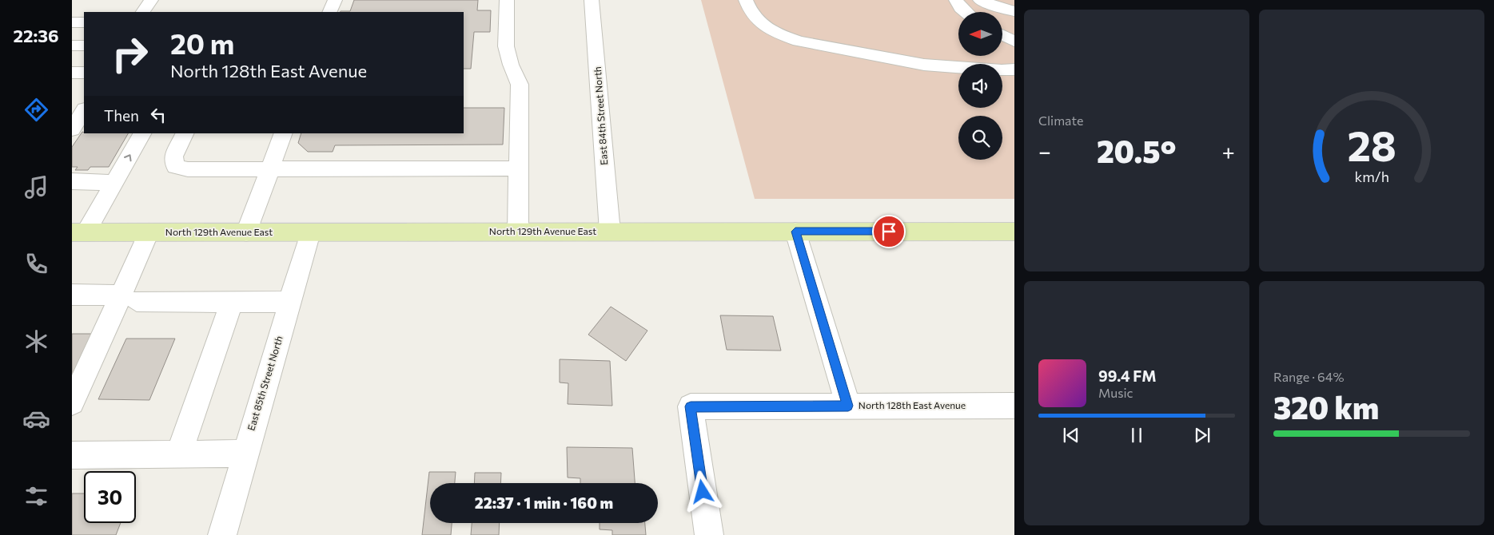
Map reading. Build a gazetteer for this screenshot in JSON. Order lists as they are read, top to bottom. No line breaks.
{"streets":{"main road":["North 129th Avenue East"],"street":["East 84th Street North","East 85th Street North","North 128th East Avenue"]},"crossings":[["East 84th Street North","North 129th Avenue East"],["North 129th Avenue East","East 85th Street North"]],"north":"left","page":{"tabs":"22:36","tile":["Climate",["Range · 64%","320 km"]],"turn":["20 m","North 128th East Avenue"],"then":"Then","heat":["−","20.5°","+"],"song":["99.4 FM","Music"],"limit":"30","trip":"22:37 · 1 min · 160 m","gauge":["28","km/h"]}}
